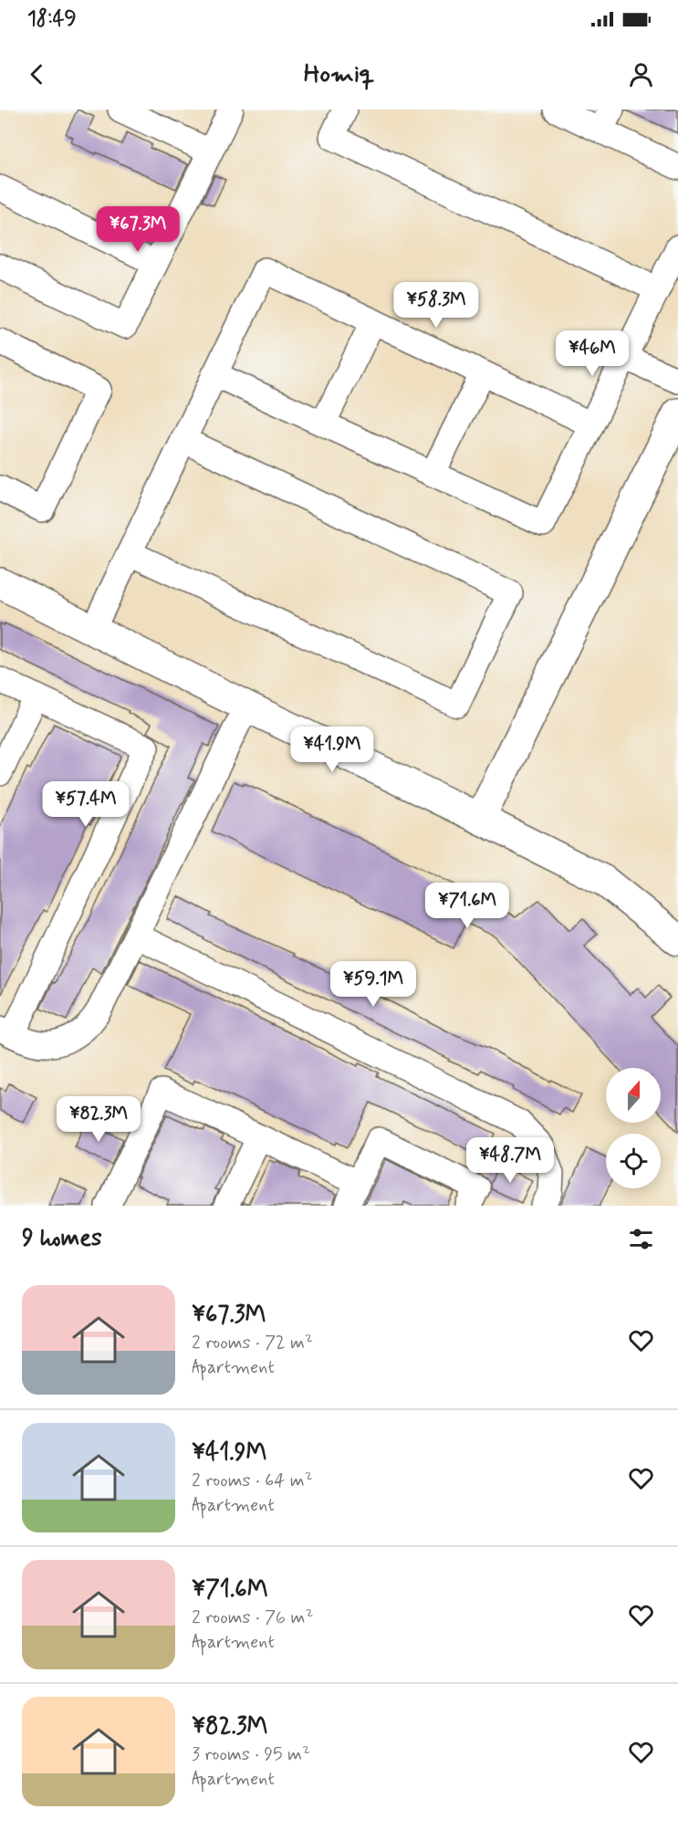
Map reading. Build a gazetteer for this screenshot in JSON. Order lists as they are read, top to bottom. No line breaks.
{"north":"top","page":{"status":"18:49","header":"Homiq","price":["¥67.3M","¥58.3M","¥46M","¥41.9M","¥57.4M","¥71.6M","¥59.1M","¥82.3M","¥48.7M"],"heading":"9 homes","list":[{"name":"¥67.3M","note":"2 rooms · 72 m² · Apartment"},{"name":"¥41.9M","note":"2 rooms · 64 m² · Apartment"},{"name":"¥71.6M","note":"2 rooms · 76 m² · Apartment"},{"name":"¥82.3M","note":"3 rooms · 95 m² · Apartment"}]}}
